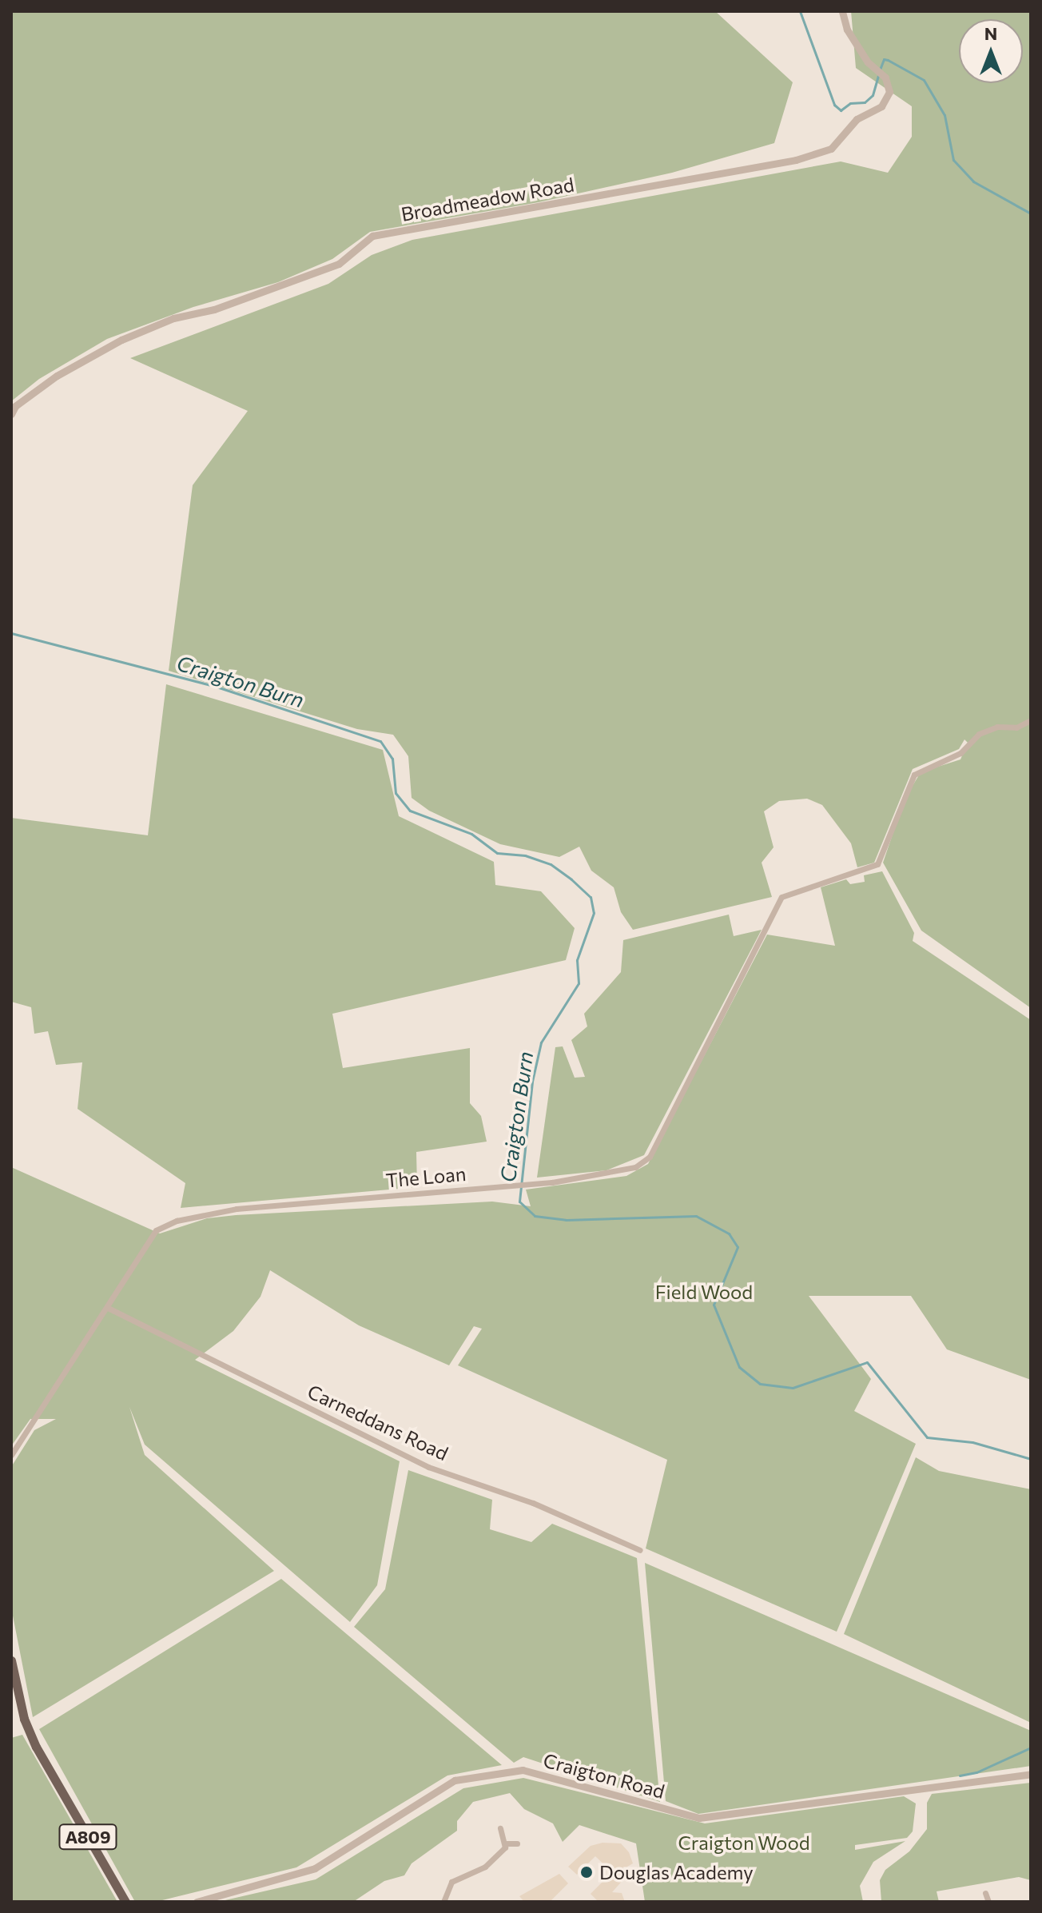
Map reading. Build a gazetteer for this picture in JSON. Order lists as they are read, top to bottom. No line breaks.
{"streets":{"main road":["A809"],"street":["Broadmeadow Road","The Loan","Carneddans Road","Craigton Road"]},"crossings":[["The Loan","Carneddans Road"]],"water":["Craigton Burn"],"parks":["Field Wood","Craigton Wood"],"places":["Douglas Academy"],"north":"top"}
